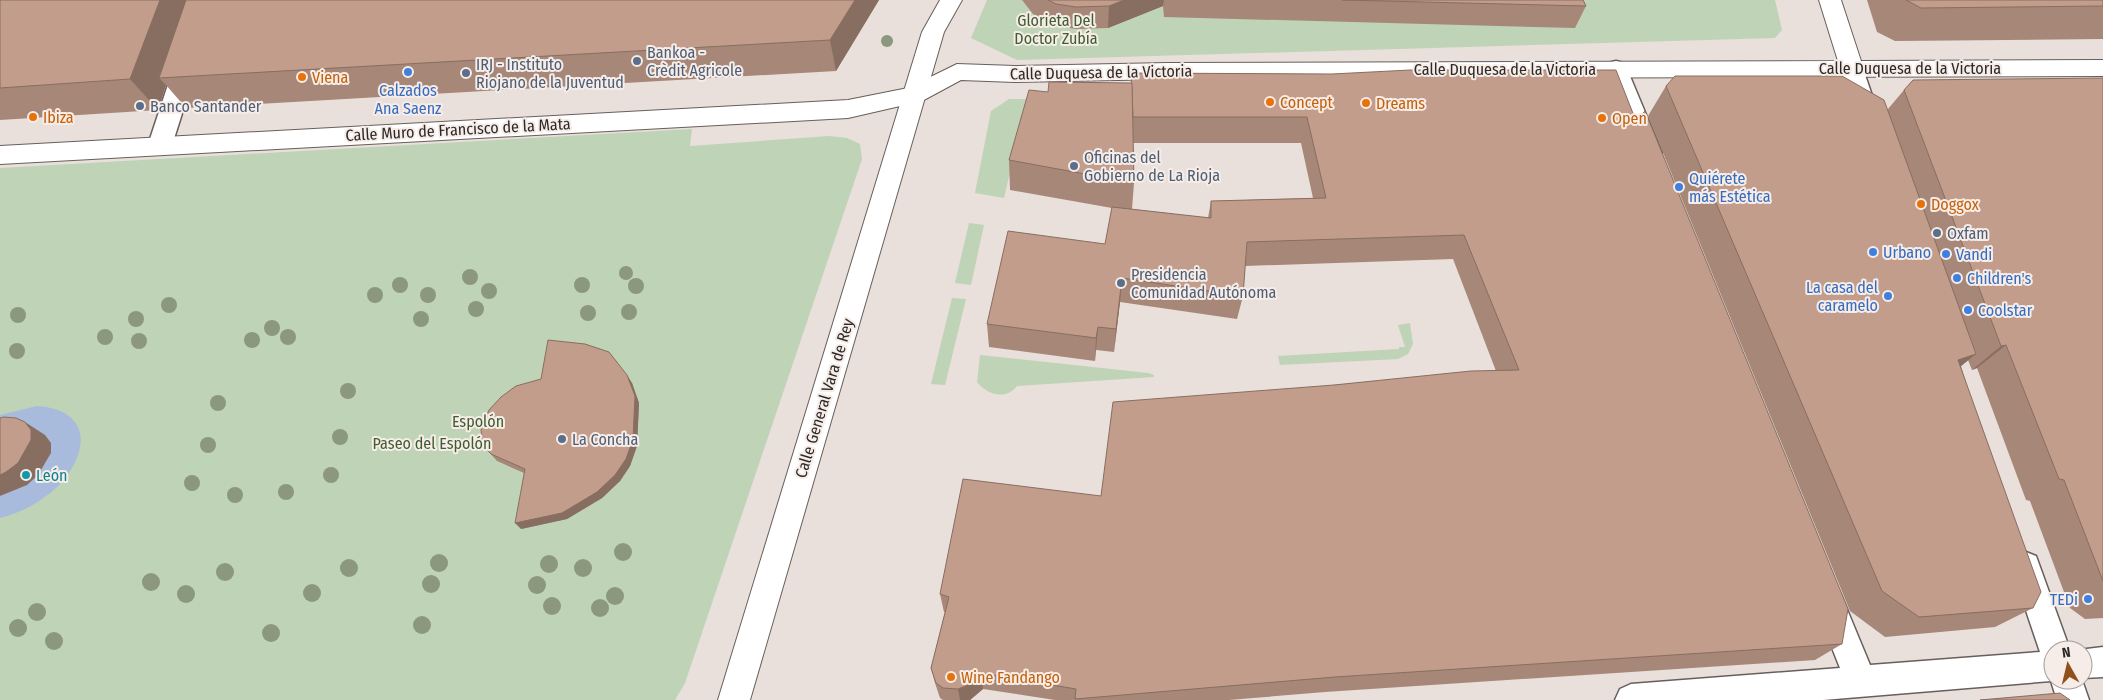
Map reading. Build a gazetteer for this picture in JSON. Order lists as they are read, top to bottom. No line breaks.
{"streets":{"street":["Calle Duquesa de la Victoria","Calle Muro de Francisco de la Mata","Calle General Vara de Rey"]},"crossings":[["Calle Duquesa de la Victoria","Calle Muro de Francisco de la Mata"],["Calle Duquesa de la Victoria","Calle General Vara de Rey"],["Calle Muro de Francisco de la Mata","Calle General Vara de Rey"]],"parks":["Glorieta Del Doctor Zubía","Espolón","Paseo del Espolón"],"places":["Bankoa - Crèdit Agricole","Calzados Ana Saenz","IRJ - Instituto Riojano de la Juventud","Viena","Concept","Dreams","Banco Santander","Ibiza","Open","Oficinas del Gobierno de La Rioja","Quiérete más Estética","Doggox","Oxfam","Urbano","Vandi","Children's","Presidencia Comunidad Autónoma","La casa del caramelo","Coolstar","La Concha","León","TEDi","Wine Fandango"],"north":"top"}
